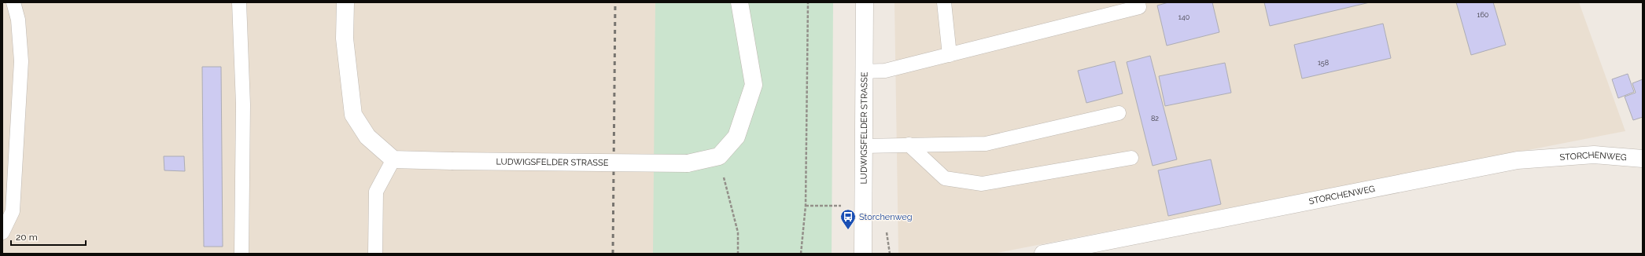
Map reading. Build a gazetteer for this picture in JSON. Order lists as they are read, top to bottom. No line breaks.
{"streets":{"street":["LUDWIGSFELDER STRASSE","STORCHENWEG"]},"places":{"bus stop":["Storchenweg"]},"house_numbers":["160","140","158","82"],"scale_bar":"20 m"}
